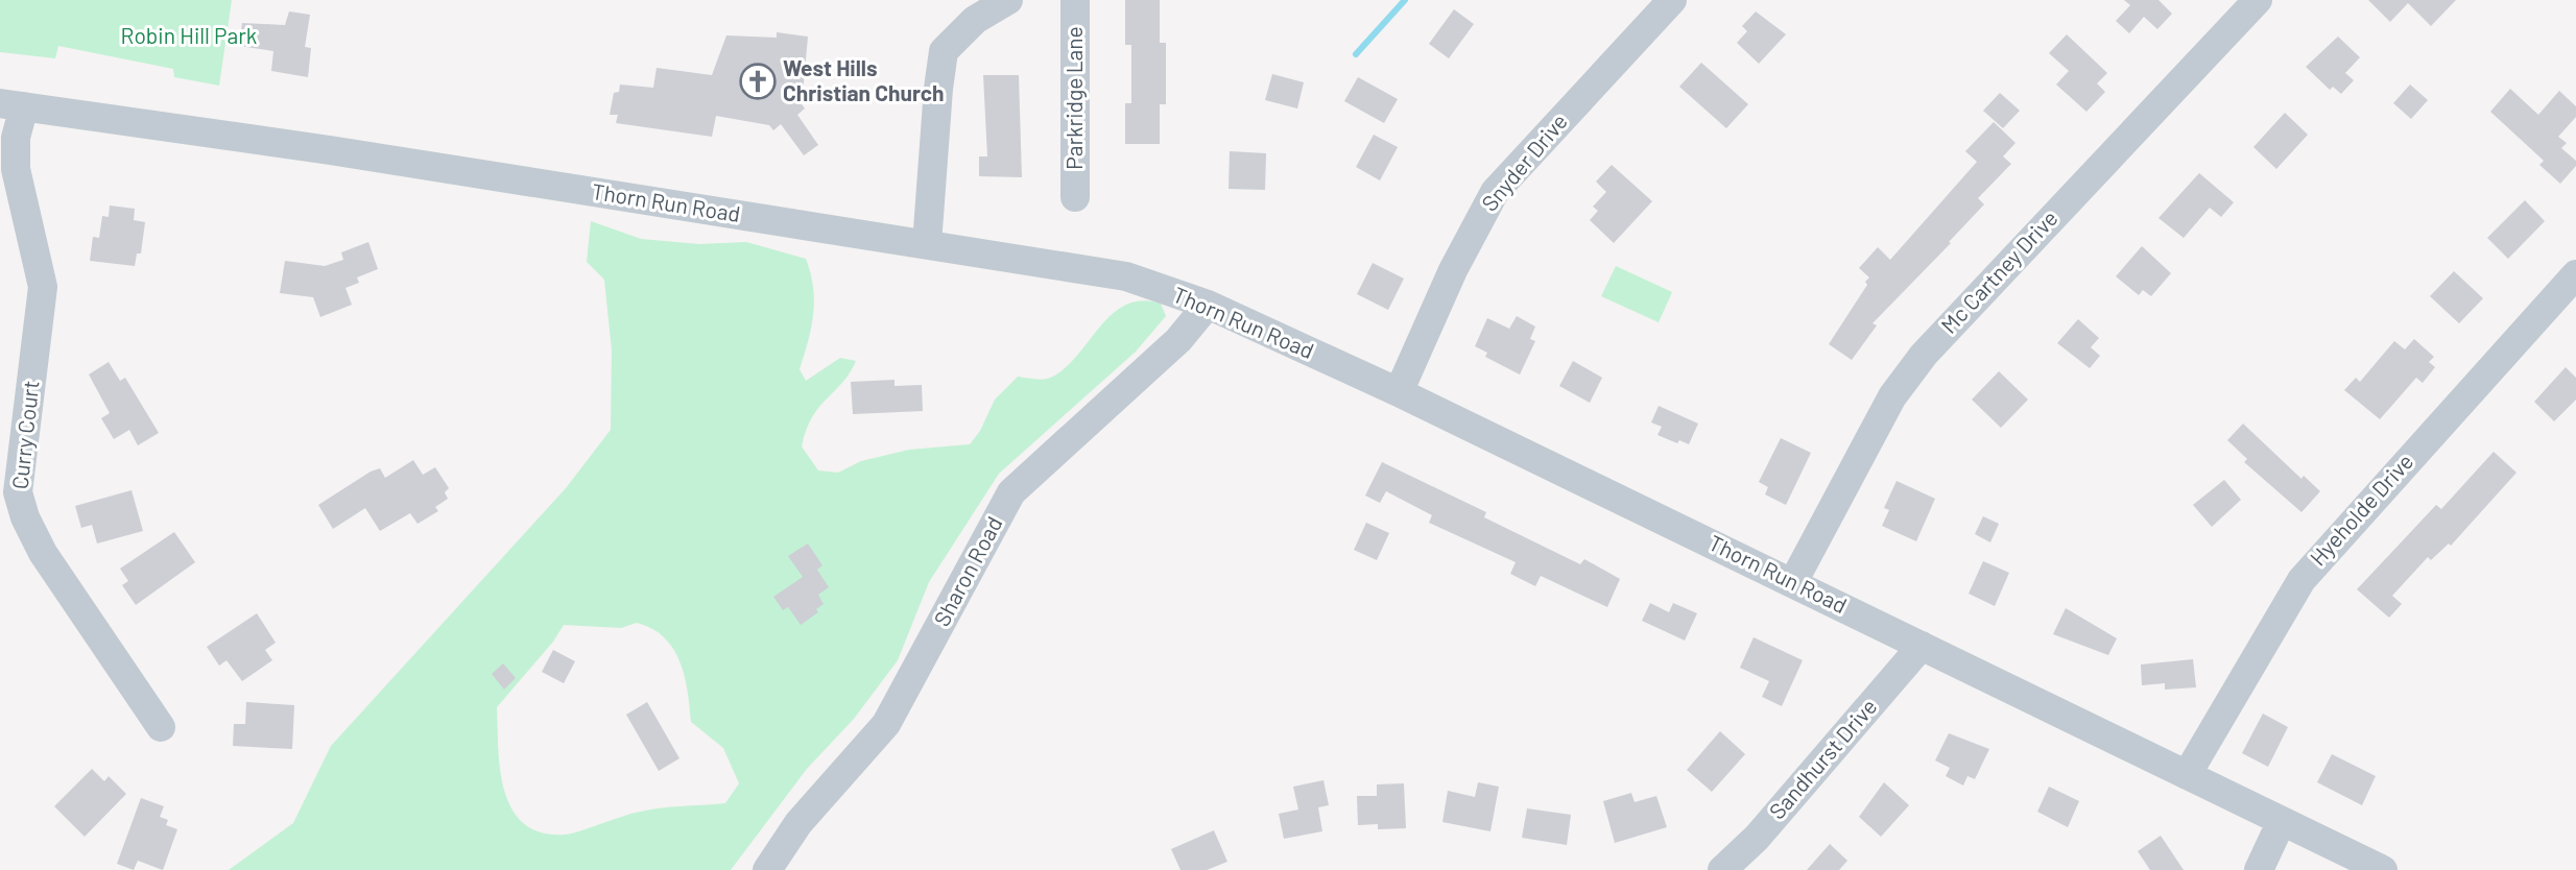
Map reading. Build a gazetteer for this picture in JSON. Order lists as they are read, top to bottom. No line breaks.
{"streets":{"street":["Parkridge Lane","Snyder Drive","Thorn Run Road","Mc Cartney Drive","Curry Court","Hyeholde Drive","Sharon Road","Sandhurst Drive"]},"crossings":[["Snyder Drive","Thorn Run Road"],["Thorn Run Road","Mc Cartney Drive"],["Thorn Run Road","Curry Court"],["Thorn Run Road","Hyeholde Drive"],["Thorn Run Road","Sharon Road"],["Thorn Run Road","Sandhurst Drive"]],"parks":["Robin Hill Park"],"places":{"church":["West Hills Christian Church"]}}
